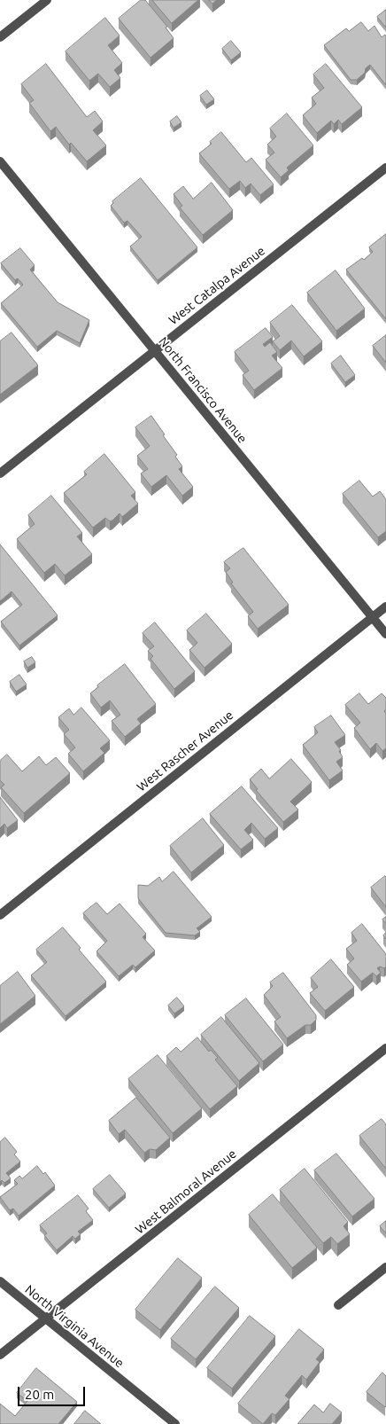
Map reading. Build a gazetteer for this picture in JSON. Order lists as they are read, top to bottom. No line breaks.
{"streets":{"street":["West Catalpa Avenue","North Francisco Avenue","West Rascher Avenue","West Balmoral Avenue","North Virginia Avenue"]},"crossings":[["West Catalpa Avenue","North Francisco Avenue"],["North Francisco Avenue","West Rascher Avenue"],["West Balmoral Avenue","North Virginia Avenue"]],"scale_bar":"20 m"}
